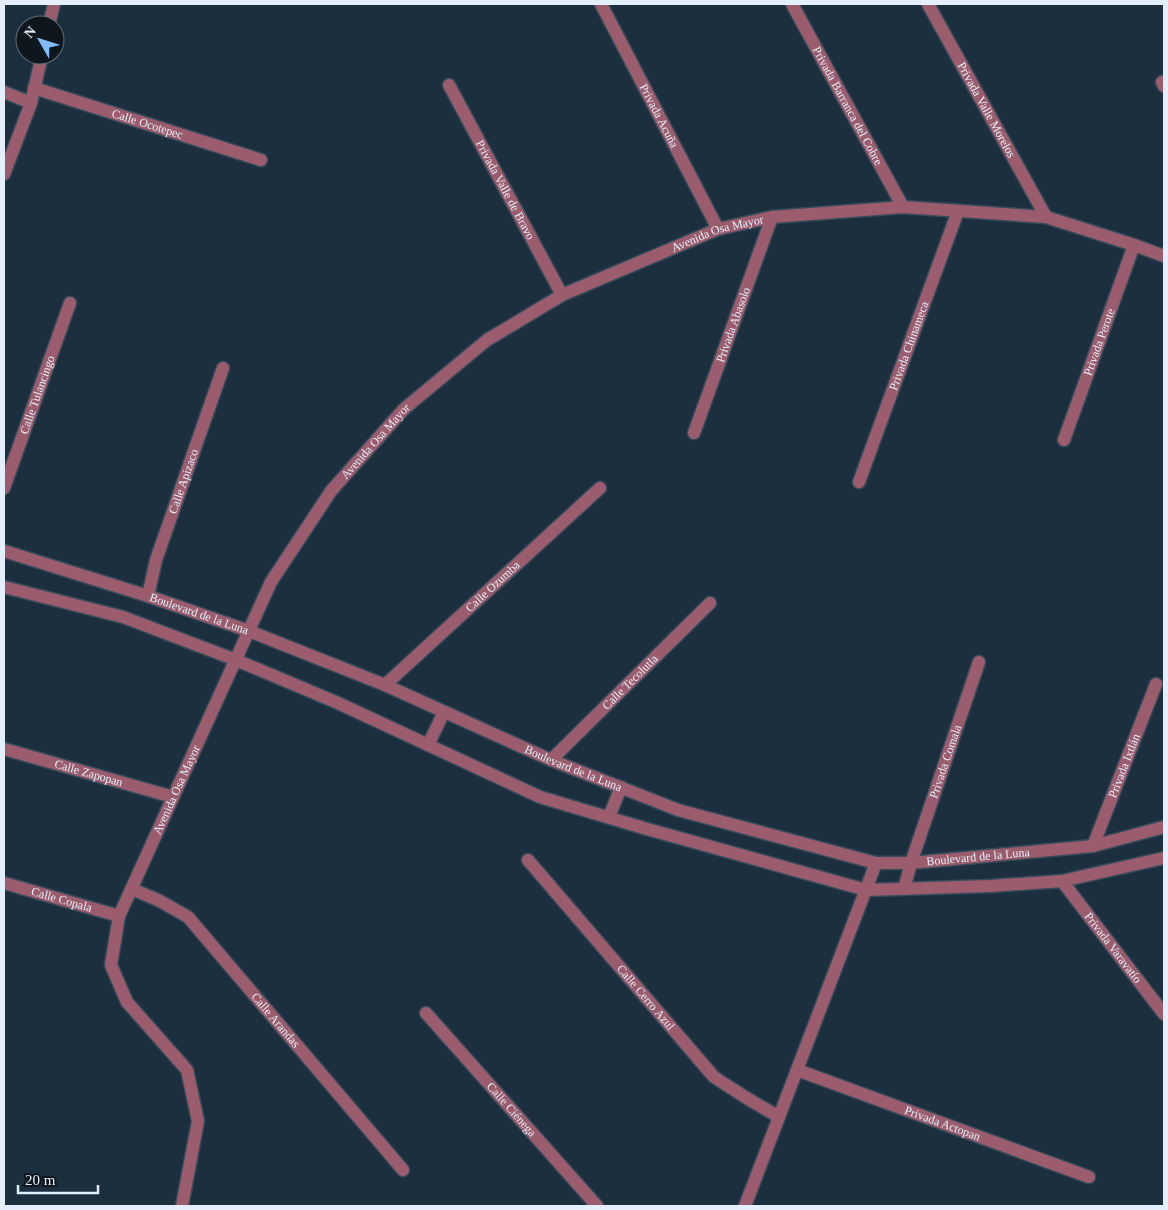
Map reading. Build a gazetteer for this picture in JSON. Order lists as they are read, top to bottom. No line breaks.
{"streets":{"street":["Privada Barranca del Cobre","Privada Valle Morelos","Privada Acuña","Calle Ocotepec","Privada Valle de Bravo","Avenida Osa Mayor","Privada Abasolo","Privada Perote","Privada Chinameca","Calle Tulancingo","Calle Apizaco","Calle Ozumba","Boulevard de la Luna","Calle Tecolutla","Privada Comala","Privada Ixtlán","Calle Zapopan","Calle Copala","Privada Varavatío","Calle Cerro Azul","Calle Arandas","Calle Ciénega","Privada Actopan"]},"crossings":[["Privada Barranca del Cobre","Avenida Osa Mayor"],["Privada Valle Morelos","Avenida Osa Mayor"],["Privada Acuña","Avenida Osa Mayor"],["Privada Valle de Bravo","Avenida Osa Mayor"],["Avenida Osa Mayor","Privada Abasolo"],["Avenida Osa Mayor","Privada Perote"],["Avenida Osa Mayor","Privada Chinameca"],["Avenida Osa Mayor","Boulevard de la Luna"],["Avenida Osa Mayor","Calle Zapopan"],["Avenida Osa Mayor","Calle Copala"],["Avenida Osa Mayor","Calle Arandas"],["Calle Apizaco","Boulevard de la Luna"],["Calle Ozumba","Boulevard de la Luna"],["Boulevard de la Luna","Calle Tecolutla"],["Boulevard de la Luna","Privada Comala"],["Boulevard de la Luna","Privada Ixtlán"]],"scale_bar":"20 m","north":"top left"}
